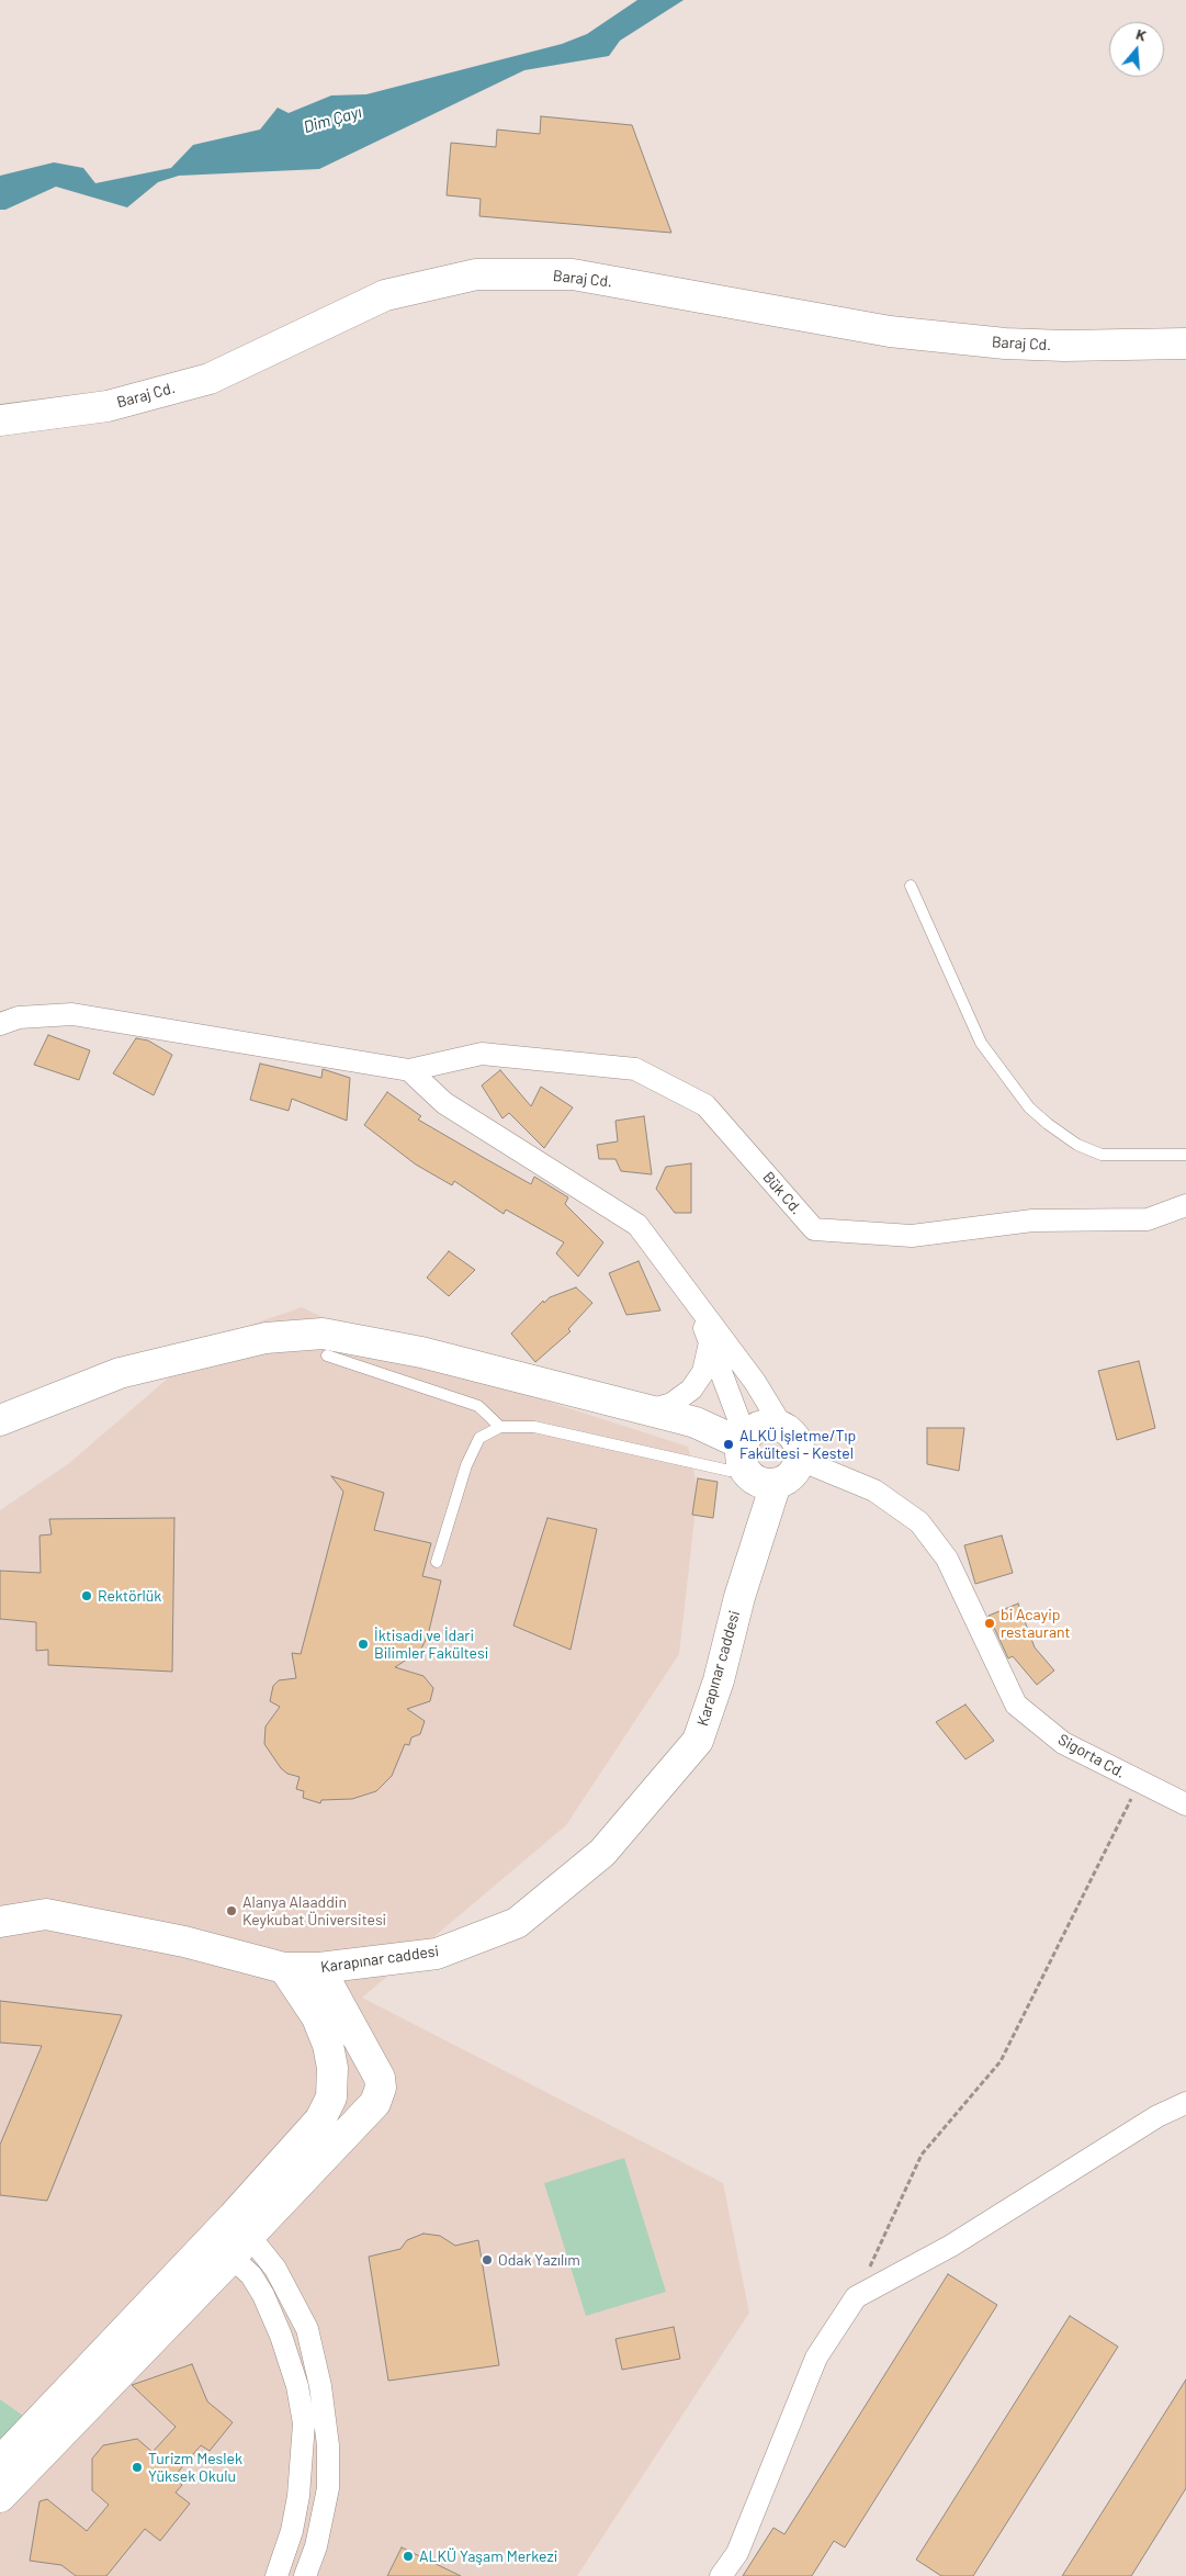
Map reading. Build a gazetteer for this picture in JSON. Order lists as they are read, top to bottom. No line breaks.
{"streets":{"street":["Baraj Cd.","Bük Cd.","Karapınar caddesi","Sigorta Cd."]},"water":["Dim Çayı"],"places":["ALKÜ İşletme/Tıp Fakültesi - Kestel","Rektörlük","bi Acayip restaurant","İktisadi ve İdari Bilimler Fakültesi","Alanya Alaaddin Keykubat Üniversitesi","Odak Yazılım","Turizm Meslek Yüksek Okulu","ALKÜ Yaşam Merkezi"],"north":"top"}
